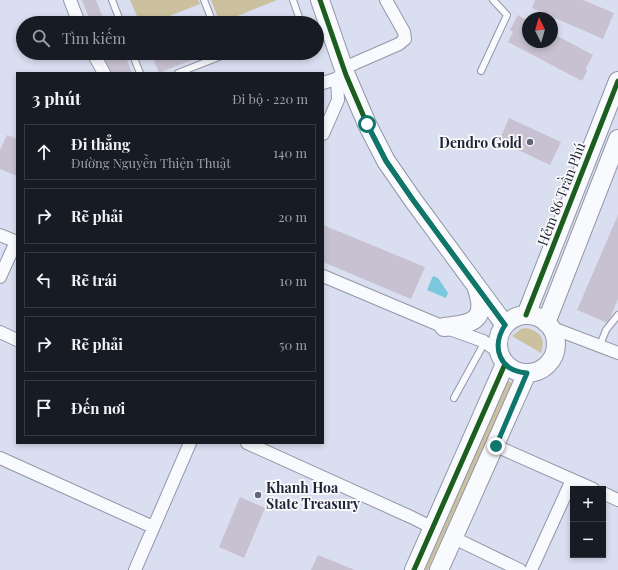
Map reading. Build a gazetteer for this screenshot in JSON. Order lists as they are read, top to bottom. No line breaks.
{"streets":{"street":["Hẻm 86 Trần Phú"]},"places":["Dendro Gold","Khanh Hoa State Treasury"],"north":"top","page":{"search":"Tìm kiếm","heading":["3 phút","Đi bộ · 220 m"],"list":[["Đi thẳng","Đường Nguyễn Thiện Thuật","140 m"],["Rẽ phải","20 m"],["Rẽ trái","10 m"],["Rẽ phải","50 m"],"Đến nơi"],"map_buttons":["+","−"]}}
